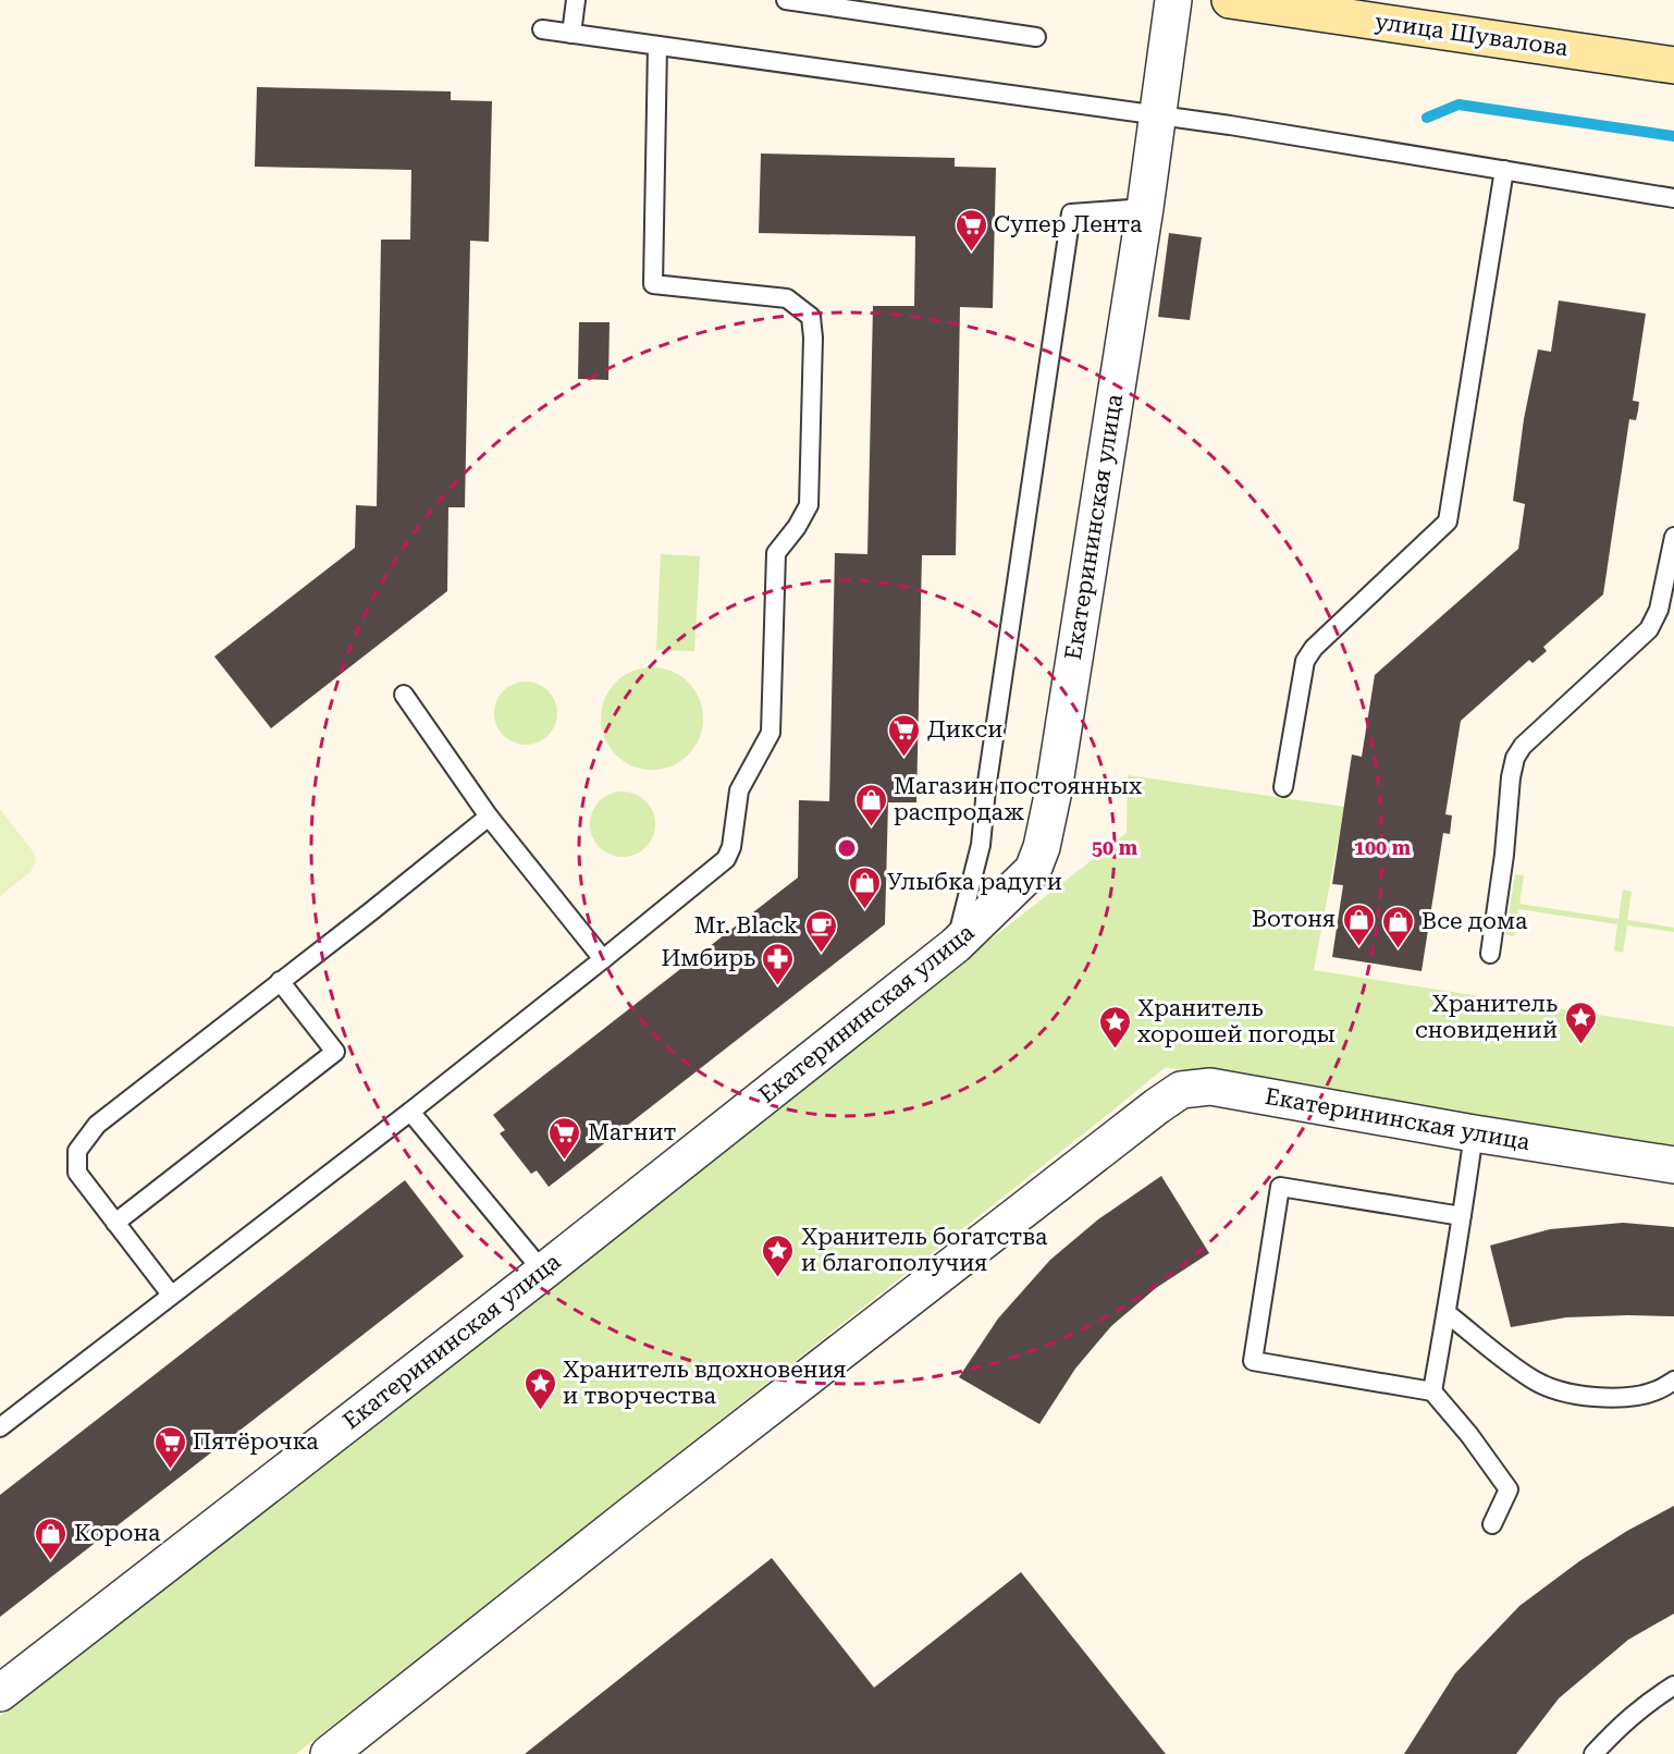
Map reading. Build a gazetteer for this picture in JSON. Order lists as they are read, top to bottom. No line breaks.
{"streets":{"street":["улица Шувалова","Екатерининская улица"]},"places":{"supermarket":["Супер Лента","Дикси","Магнит","Пятёрочка"],"shop":["Магазин постоянных распродаж","Улыбка радуги","Вотоня","Все дома","Корона"],"cafe":["Mr. Black"],"pharmacy":["Имбирь"],"place":["Хранитель сновидений","Хранитель хорошей погоды","Хранитель богатства и благополучия","Хранитель вдохновения и творчества"]},"rings":["50 m","100 m"]}
